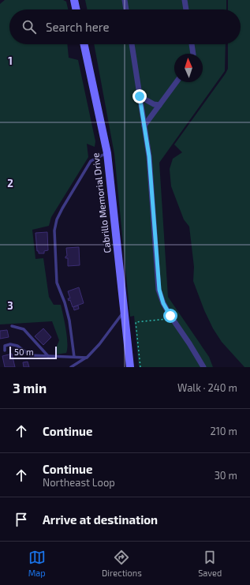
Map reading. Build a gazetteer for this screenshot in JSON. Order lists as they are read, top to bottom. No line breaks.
{"streets":{"main road":["Cabrillo Memorial Drive"]},"scale_bar":"50 m","north":"top","page":{"search":"Search here","scale":"50 m","heading":["3 min","Walk · 240 m"],"list":[["Continue","210 m"],["Continue","Northeast Loop","30 m"],"Arrive at destination"],"nav":["Map","Directions","Saved"]},"grid":{"rows":["1","2","3"]}}
